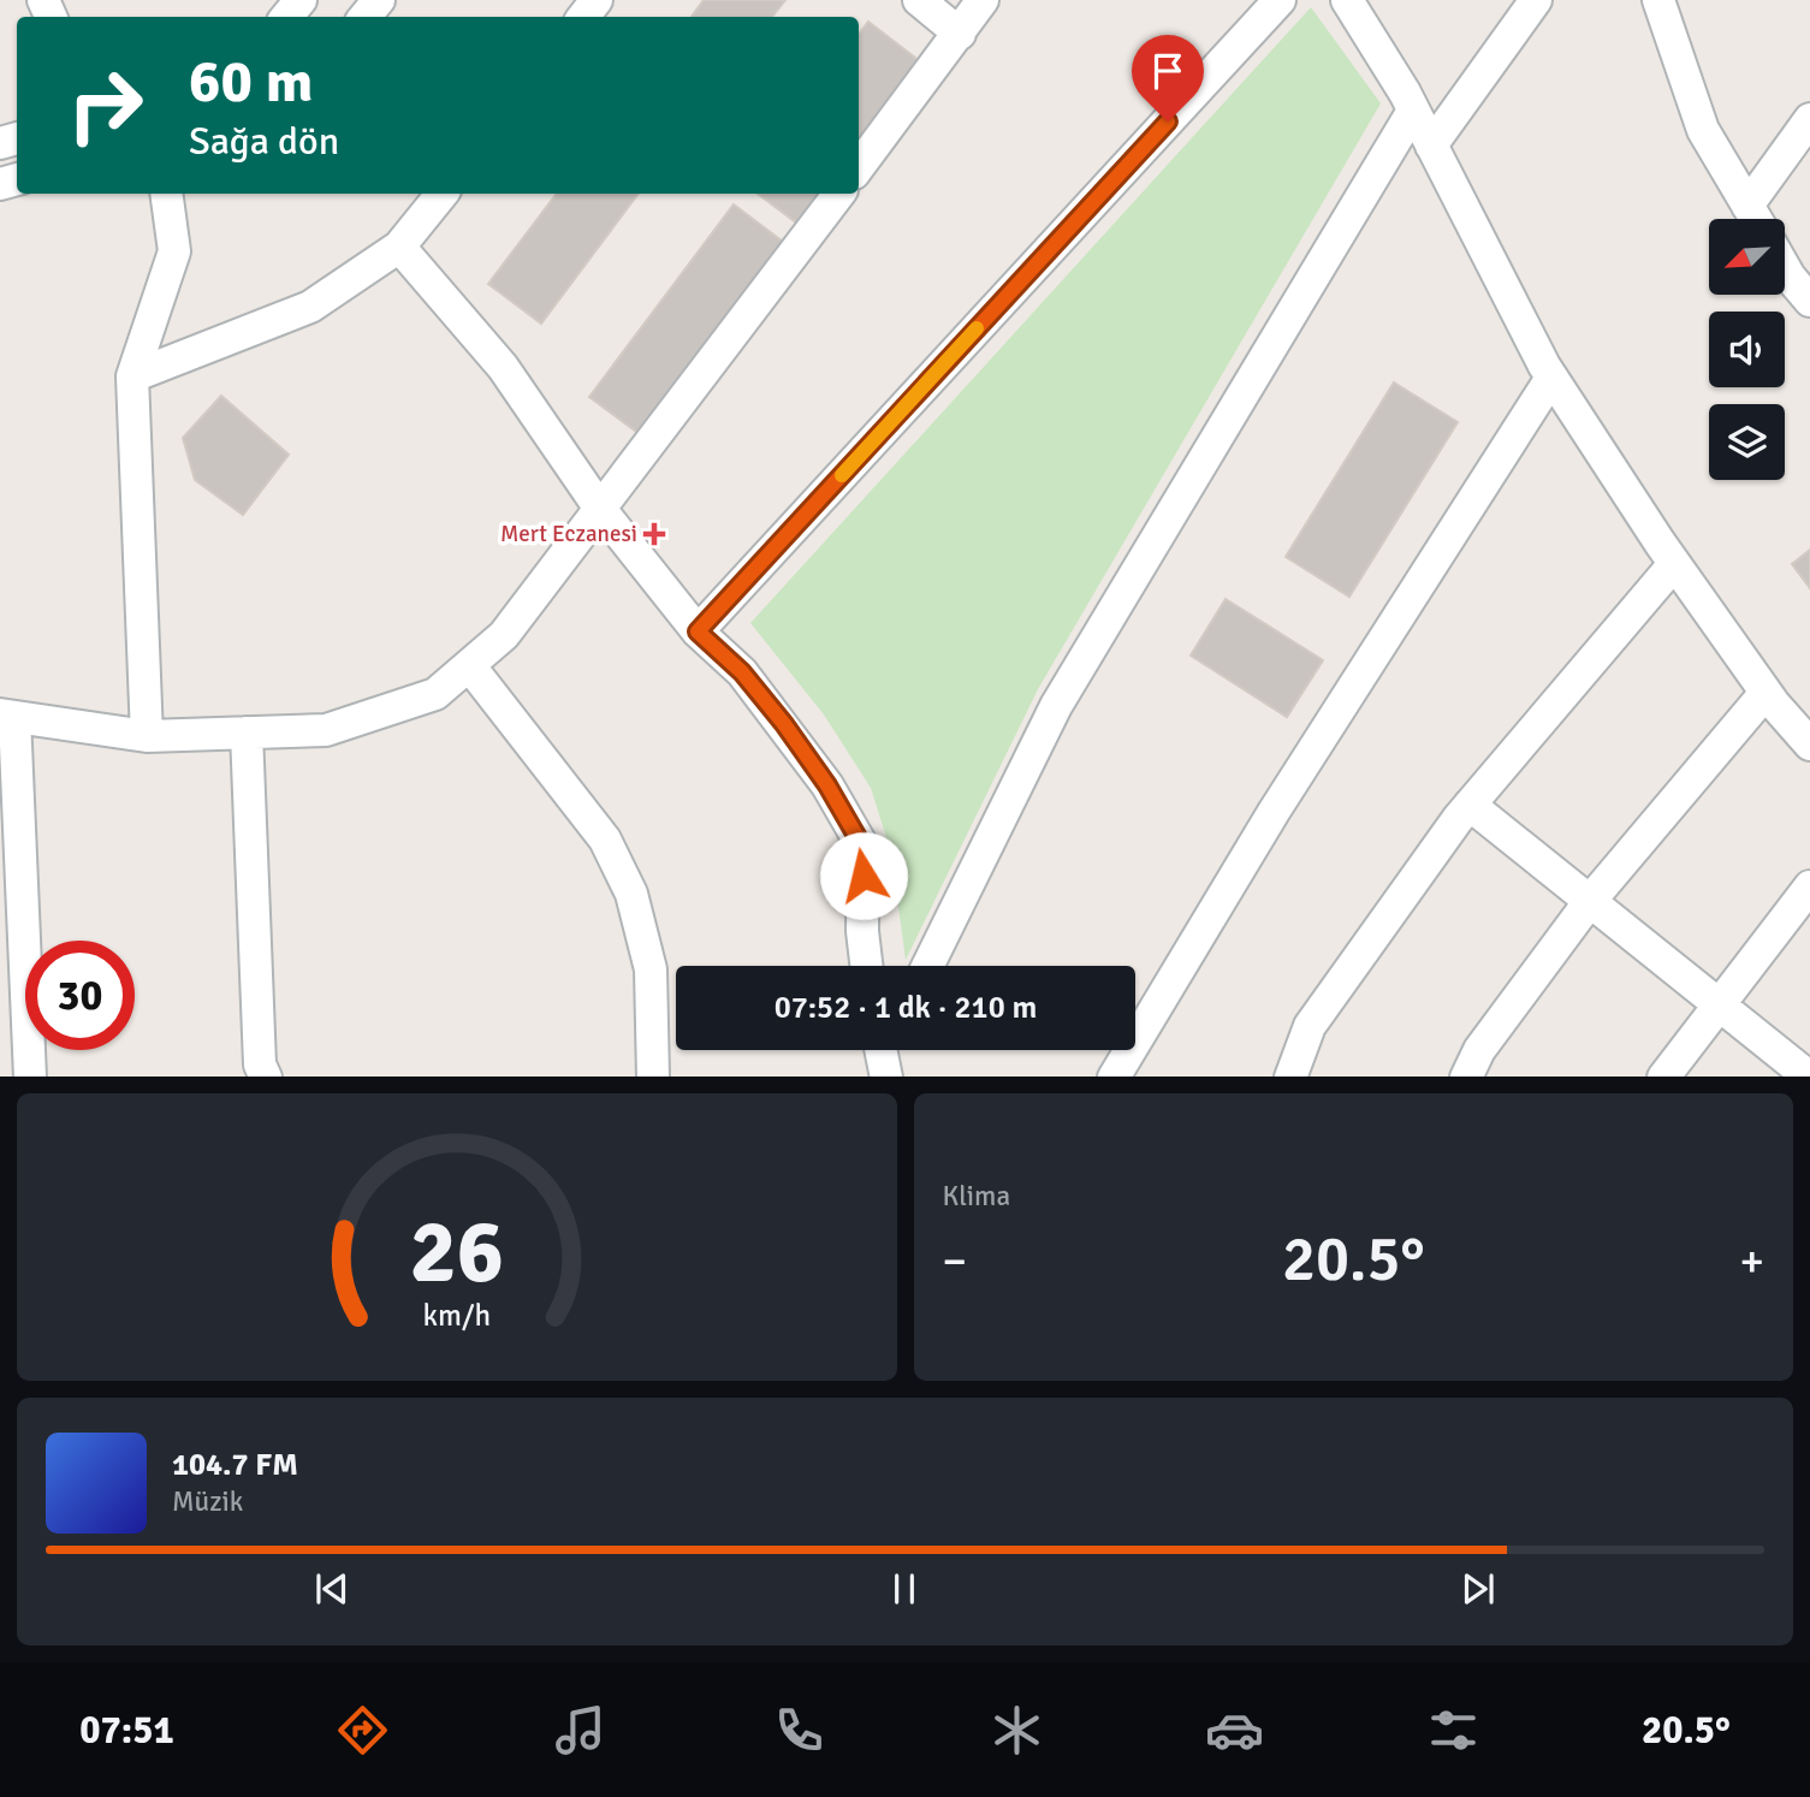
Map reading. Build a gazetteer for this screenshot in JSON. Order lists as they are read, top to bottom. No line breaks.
{"places":{"health":["Mert Eczanesi"]},"north":"bottom left","page":{"turn":["60 m","Sağa dön"],"limit":"30","trip":"07:52 · 1 dk · 210 m","tile":"Klima","heat":["−","20.5°","+"],"song":["104.7 FM","Müzik"],"tabs":["07:51","20.5°"],"gauge":["26","km/h"]}}
